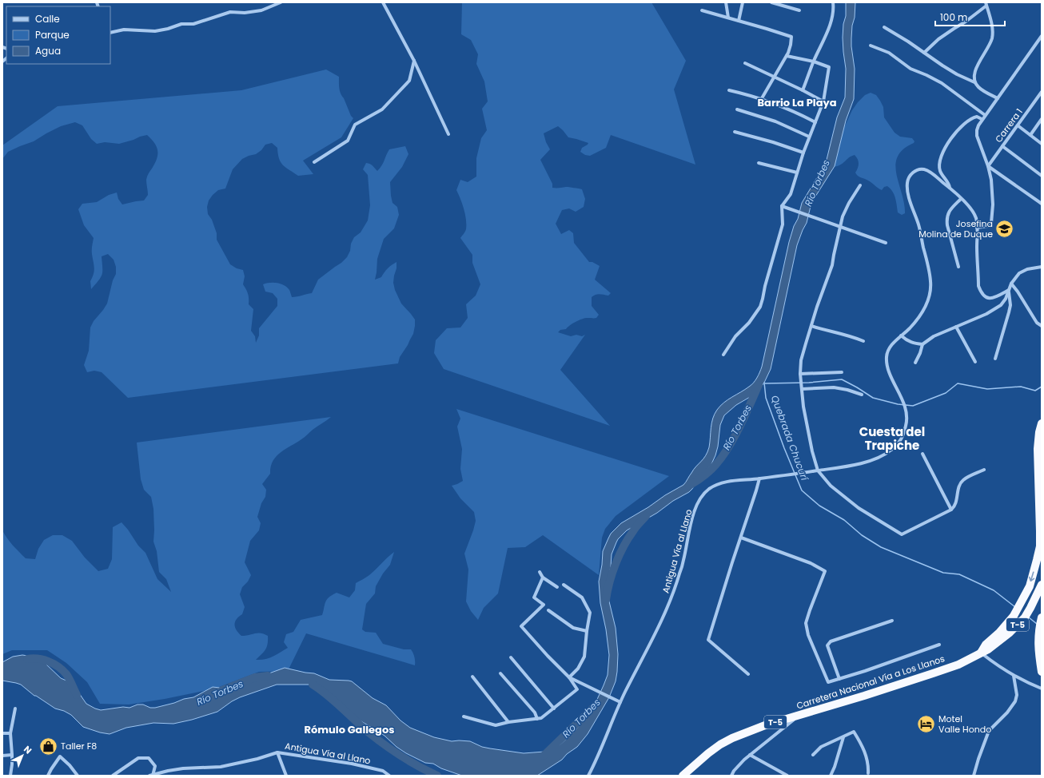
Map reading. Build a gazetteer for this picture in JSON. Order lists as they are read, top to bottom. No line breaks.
{"streets":{"highway":["T-5","Carretera Nacional Vía a Los Llanos"],"street":["Carrera 1","Antigua Vía al Llano"]},"one_way":["Carretera Nacional Vía a Los Llanos"],"districts":["Barrio La Playa","Cuesta del Trapiche","Rómulo Gallegos"],"water":["Río Torbes","Quebrada Chucurí"],"places":{"school or university":["Josefina Molina de Duque"],"hotel":["Motel Valle Hondo"],"shop":["Taller F8"]},"legend":["Calle","Parque","Agua"],"scale_bar":"100 m","north":"top right"}
